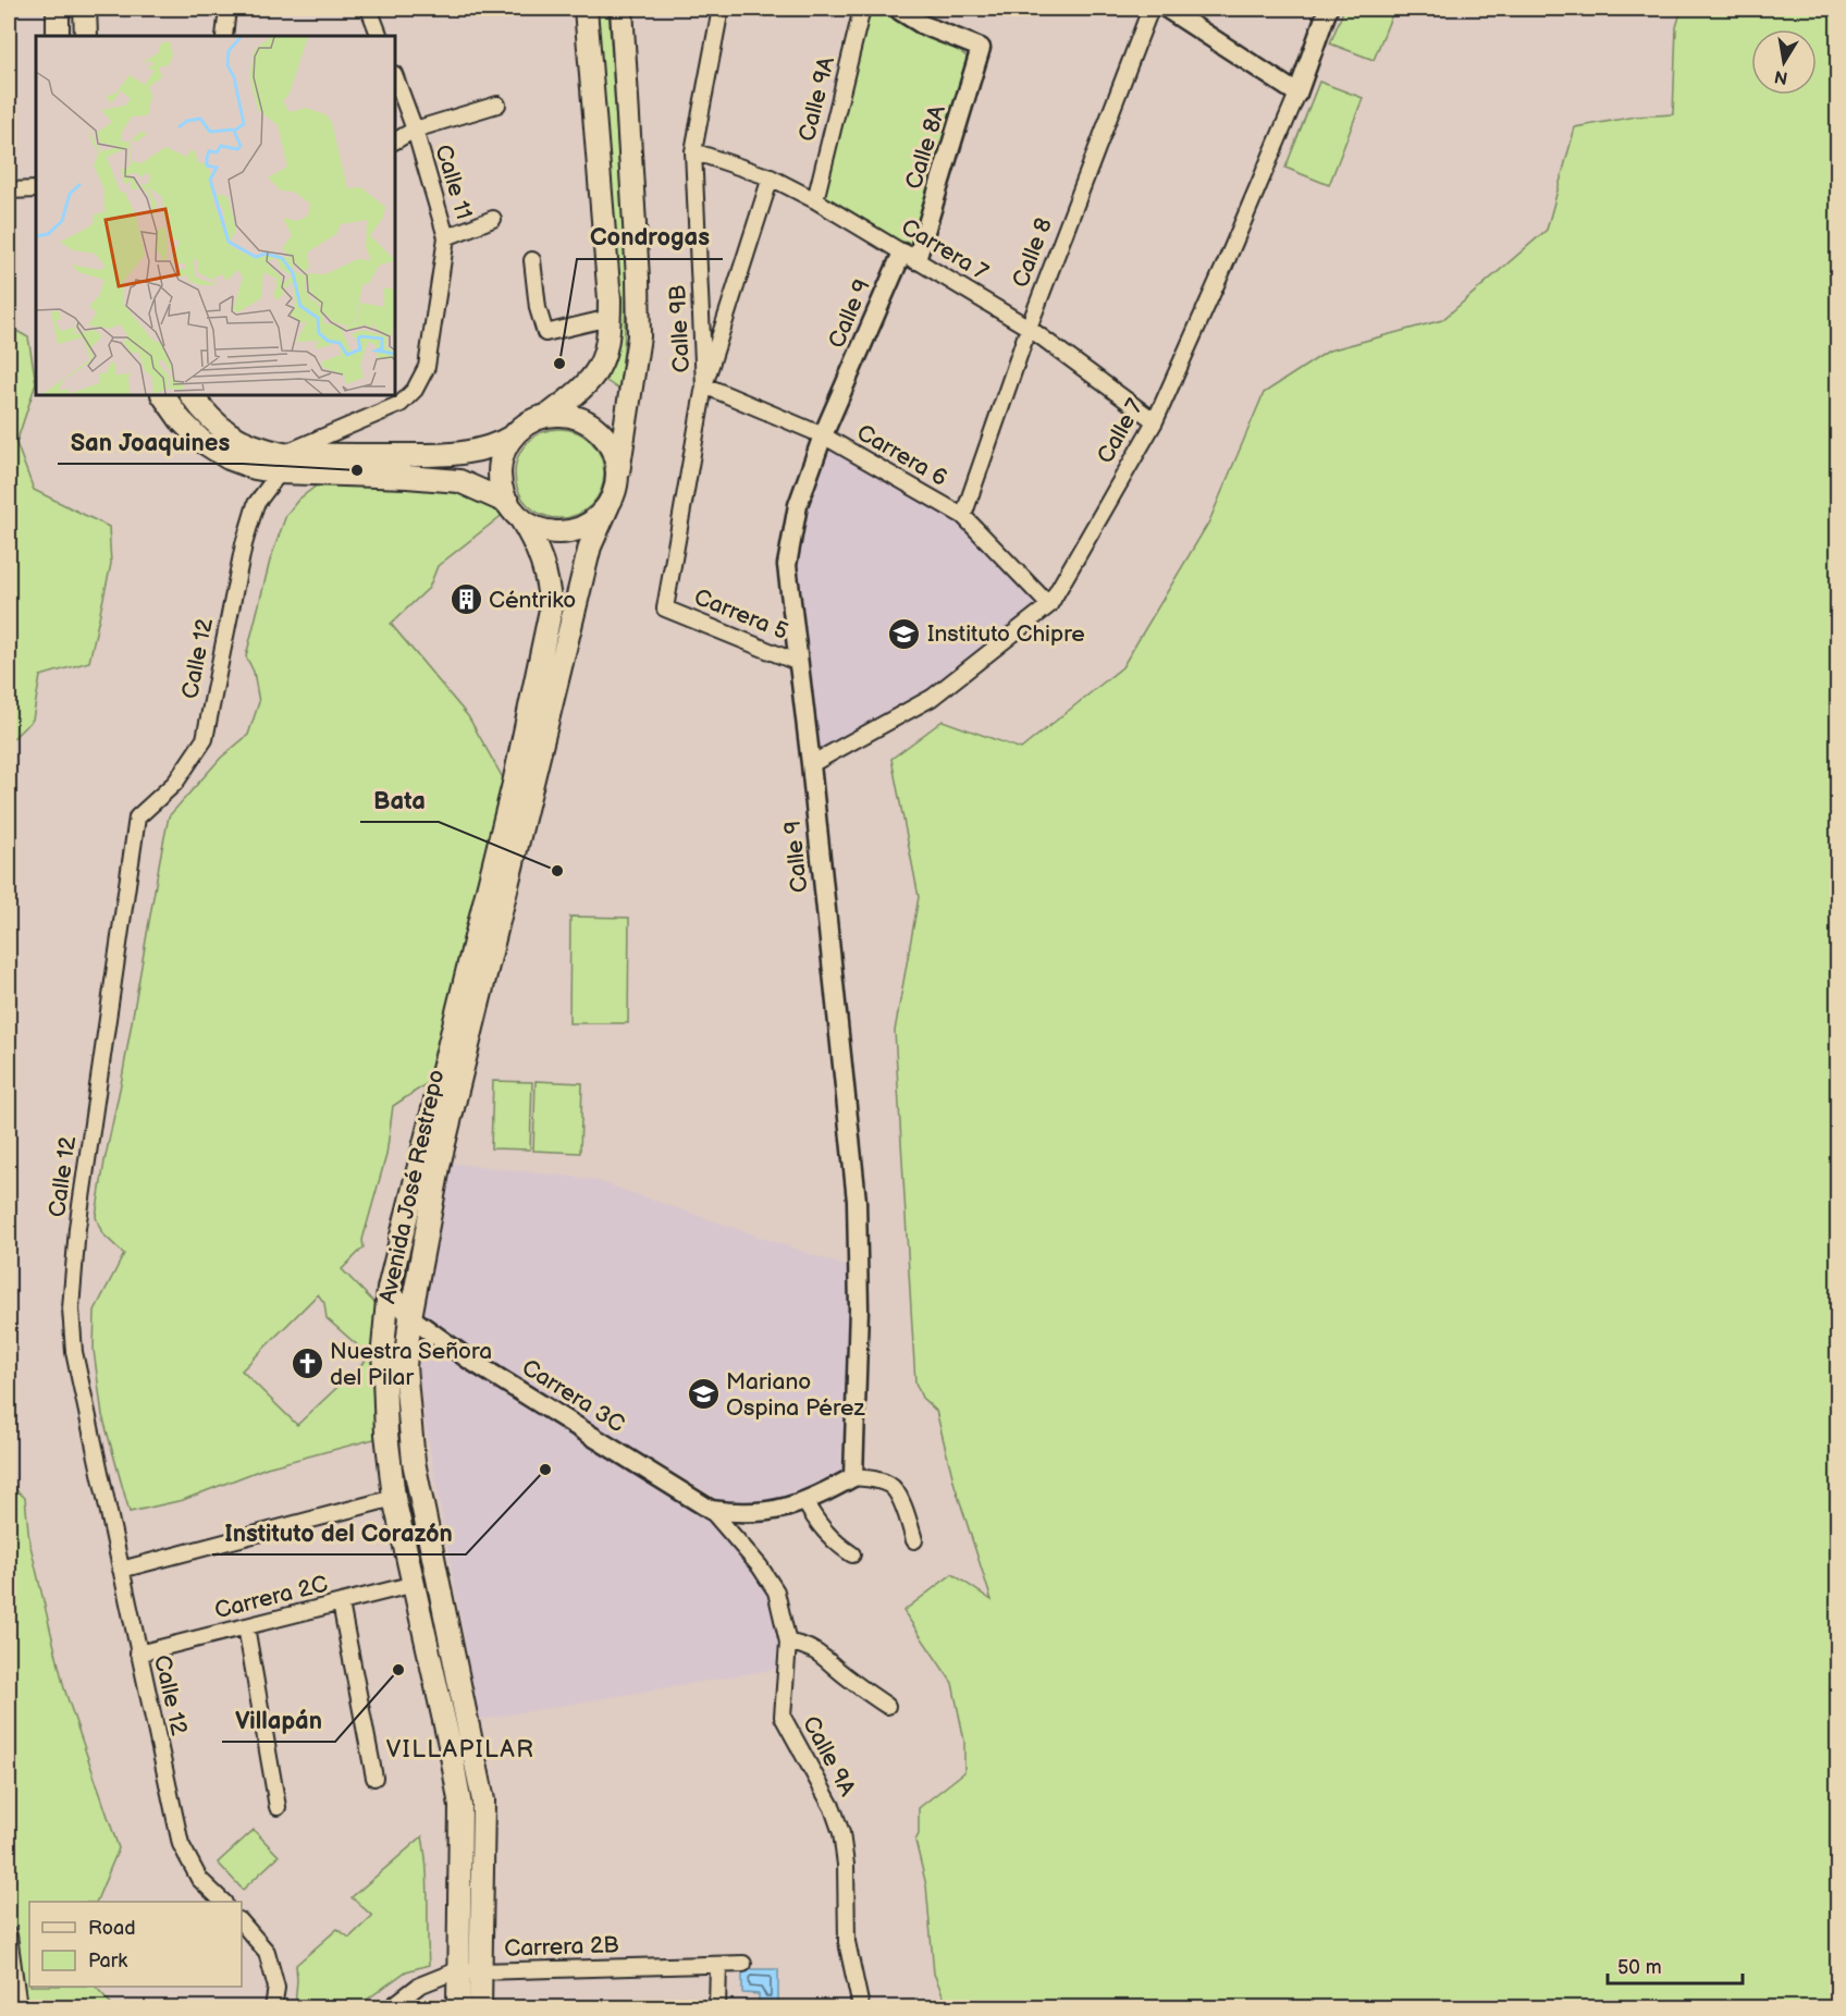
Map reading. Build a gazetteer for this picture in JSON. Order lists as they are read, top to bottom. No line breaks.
{"streets":{"main road":["Avenida José Restrepo"],"street":["Calle 9A","Calle 8A","Calle 11","Carrera 7","Calle 8","Calle 9","Calle 9B","Calle 7","Carrera 6","Carrera 5","Calle 12","Carrera 3C","Carrera 2C","Carrera 2B"]},"crossings":[["Calle 9A","Carrera 7"],["Calle 9A","Carrera 3C"],["Calle 8A","Carrera 7"],["Calle 8A","Calle 9"],["Calle 11","Calle 12"],["Carrera 7","Calle 8"],["Carrera 7","Calle 9"],["Carrera 7","Calle 9B"],["Carrera 7","Calle 7"],["Calle 8","Carrera 6"],["Calle 9","Calle 7"],["Calle 9","Carrera 6"],["Calle 9","Carrera 5"],["Calle 9B","Carrera 6"],["Calle 9B","Carrera 5"],["Calle 7","Carrera 6"],["Calle 12","Carrera 2C"],["Avenida José Restrepo","Carrera 3C"],["Avenida José Restrepo","Carrera 2C"],["Avenida José Restrepo","Carrera 2B"]],"districts":["VILLAPILAR"],"places":{"other":["Condrogas","San Joaquines","Bata","Instituto del Corazón","Villapán"],"building":["Céntriko"],"school or university":["Instituto Chipre","Mariano Ospina Pérez"],"church":["Nuestra Señora del Pilar"]},"legend":["Road","Park"],"scale_bar":"50 m","north":"bottom"}
